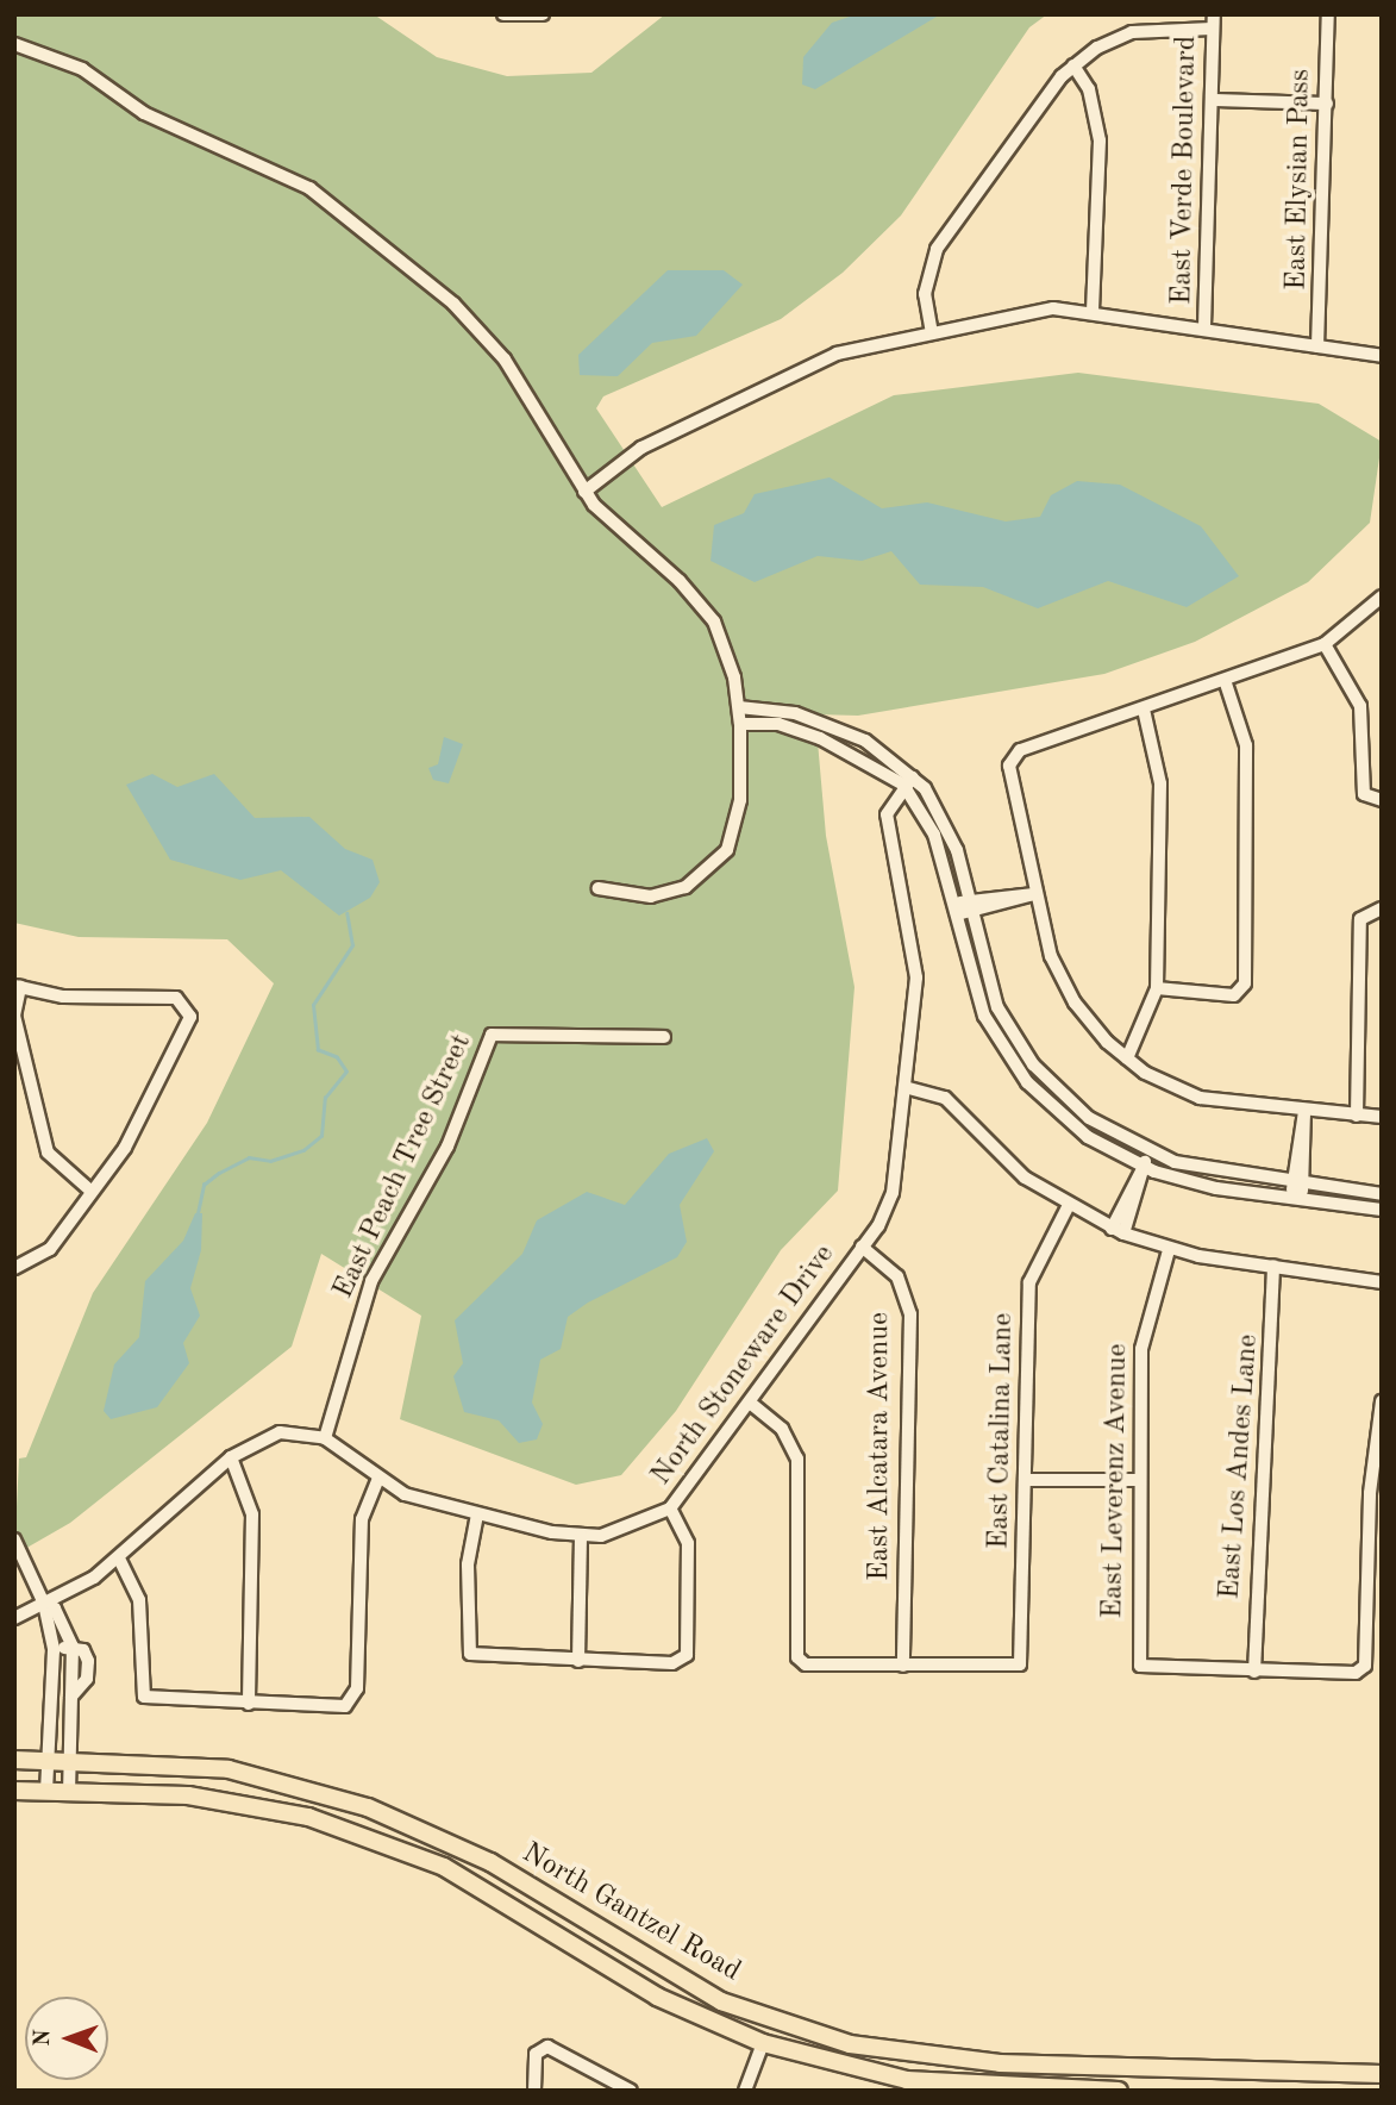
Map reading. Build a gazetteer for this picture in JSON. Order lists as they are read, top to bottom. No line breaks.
{"streets":{"main road":["North Gantzel Road"],"street":["East Verde Boulevard","East Elysian Pass","East Peach Tree Street","North Stoneware Drive","East Catalina Lane","East Alcatara Avenue","East Los Andes Lane","East Leverenz Avenue"]},"crossings":[["East Peach Tree Street","North Stoneware Drive"],["North Stoneware Drive","East Alcatara Avenue"],["East Catalina Lane","East Alcatara Avenue"],["East Los Andes Lane","East Leverenz Avenue"]],"north":"left"}
